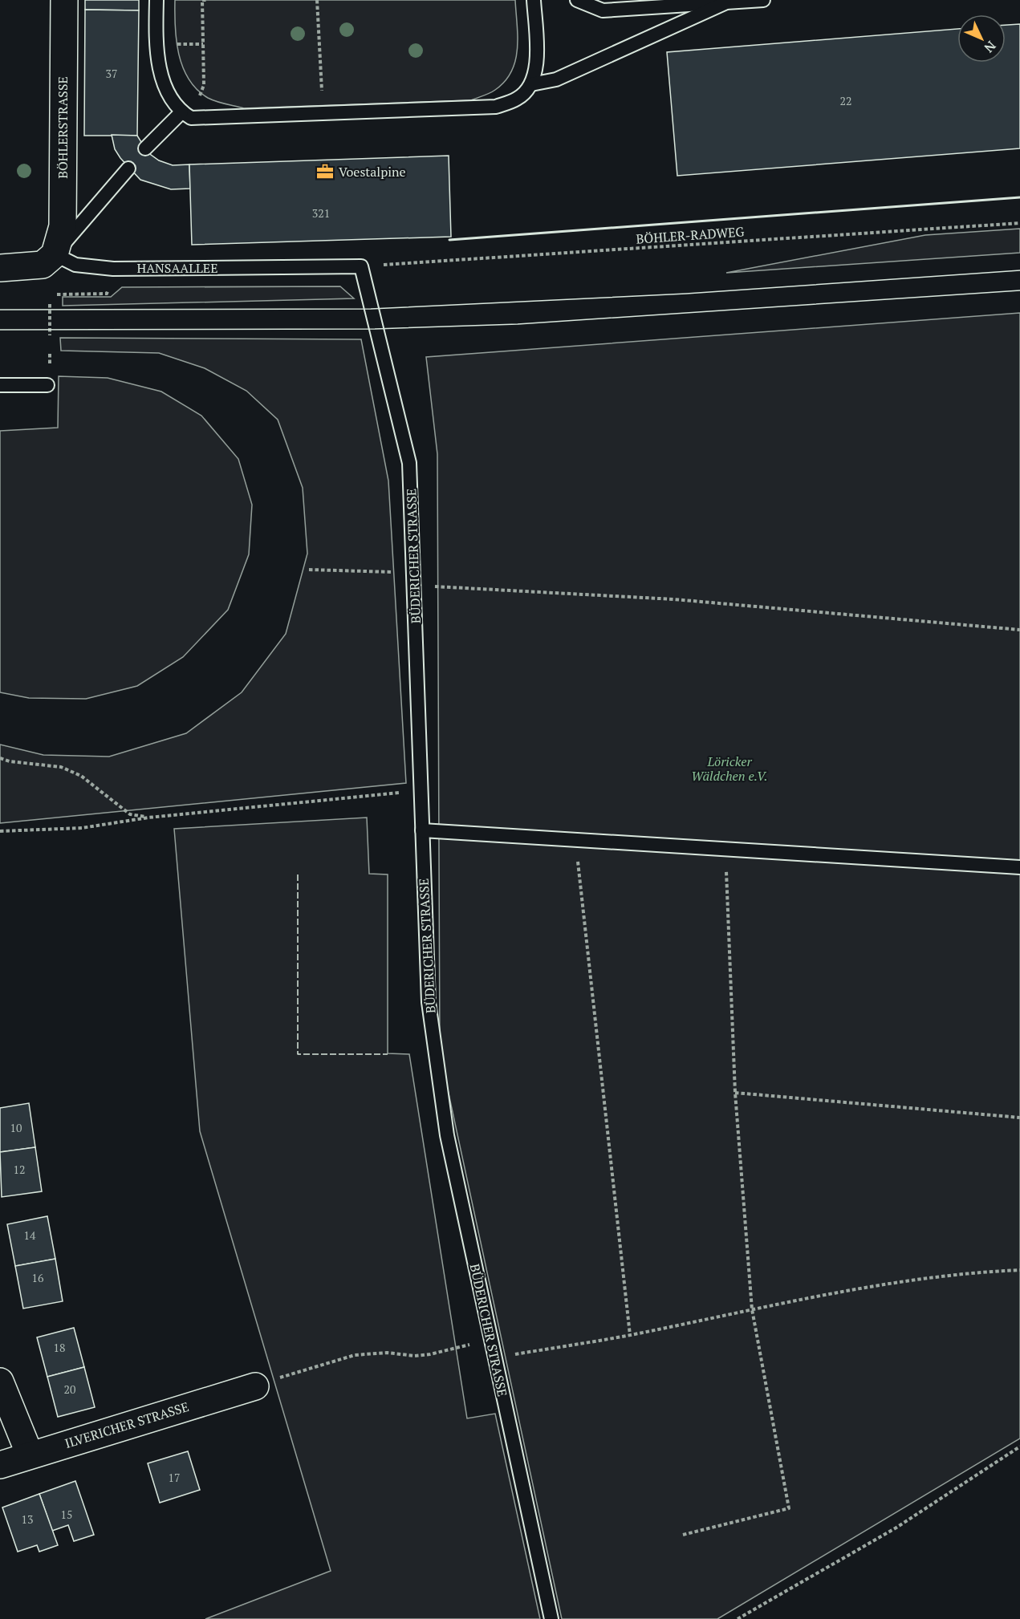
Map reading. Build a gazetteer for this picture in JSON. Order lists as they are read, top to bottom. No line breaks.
{"streets":{"street":["BÖHLERSTRASSE","ILVERICHER STRASSE"],"lane":["HANSAALLEE","BÜDERICHER STRASSE"],"path":["BÖHLER-RADWEG"]},"crossings":[["BÖHLERSTRASSE","HANSAALLEE"],["BÖHLER-RADWEG","HANSAALLEE"],["BÖHLER-RADWEG","BÜDERICHER STRASSE"],["HANSAALLEE","BÜDERICHER STRASSE"]],"parks":["Löricker Wäldchen e.V."],"places":{"office":["Voestalpine"]},"house_numbers":["37","22","321","10","12","14","16","18","20","17","15","13"],"north":"bottom right"}
